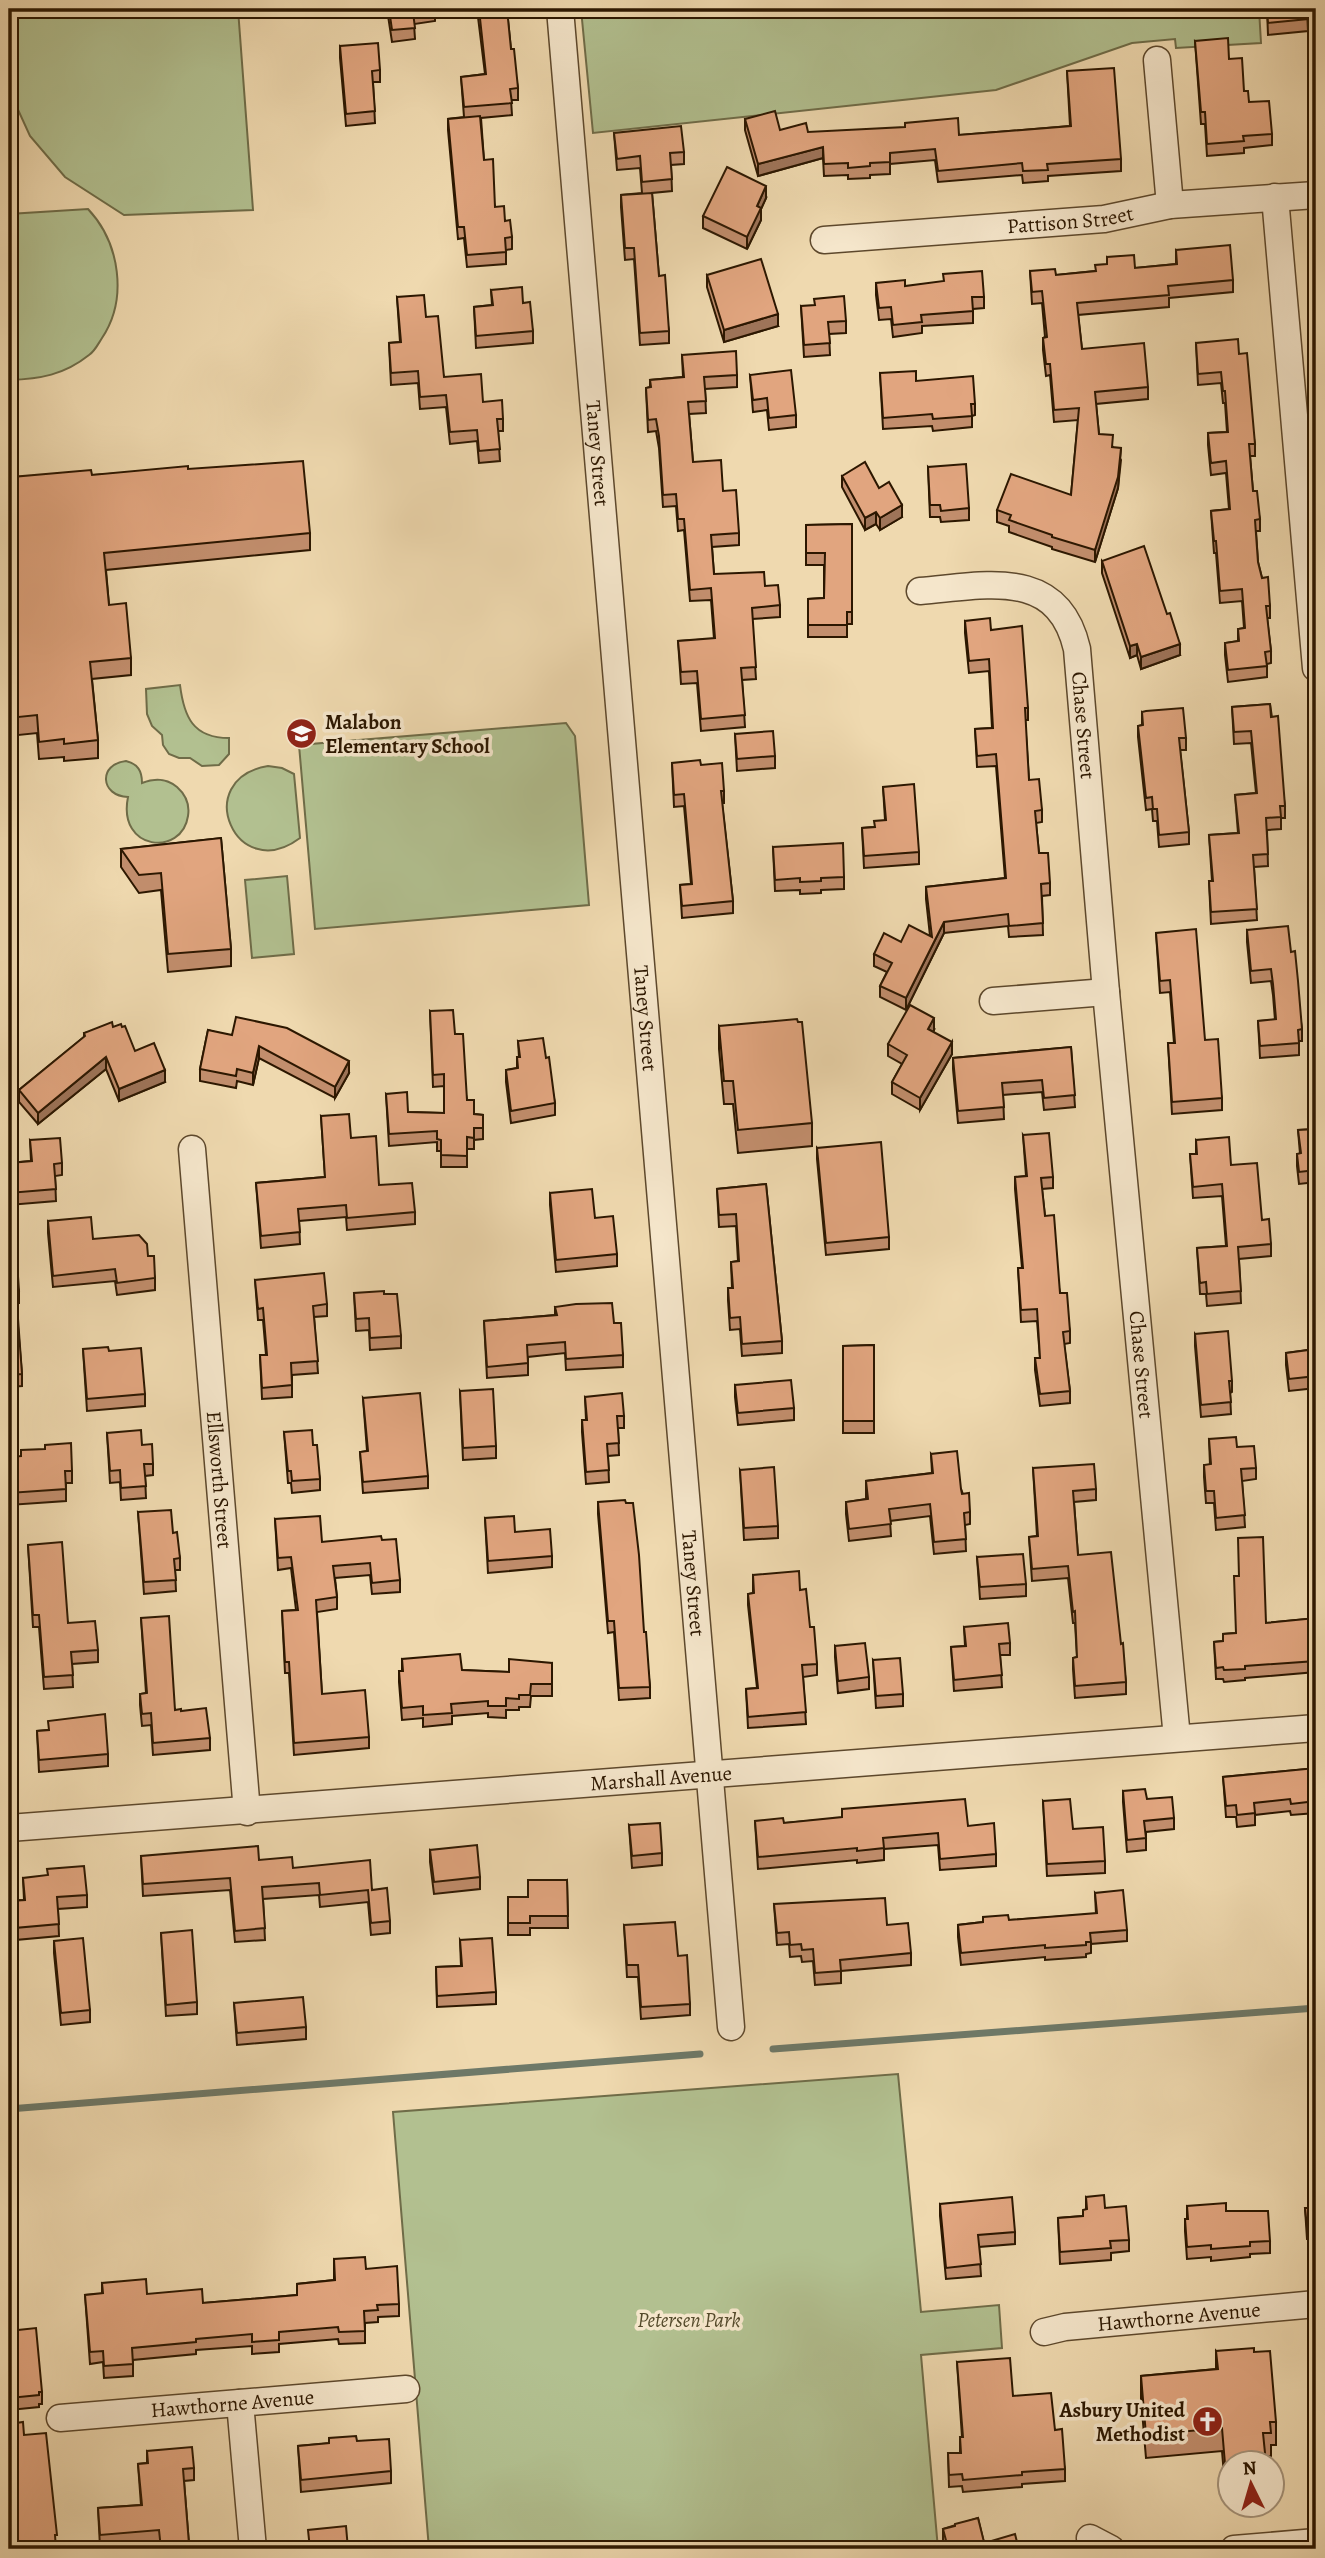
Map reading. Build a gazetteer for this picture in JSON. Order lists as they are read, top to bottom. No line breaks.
{"streets":{"street":["Pattison Street","Taney Street","Chase Street","Ellsworth Street","Marshall Avenue","Hawthorne Avenue"]},"crossings":[["Taney Street","Marshall Avenue"],["Chase Street","Marshall Avenue"],["Ellsworth Street","Marshall Avenue"]],"parks":["Petersen Park"],"places":{"school or university":["Malabon Elementary School"],"church":["Asbury United Methodist"]},"north":"top"}
